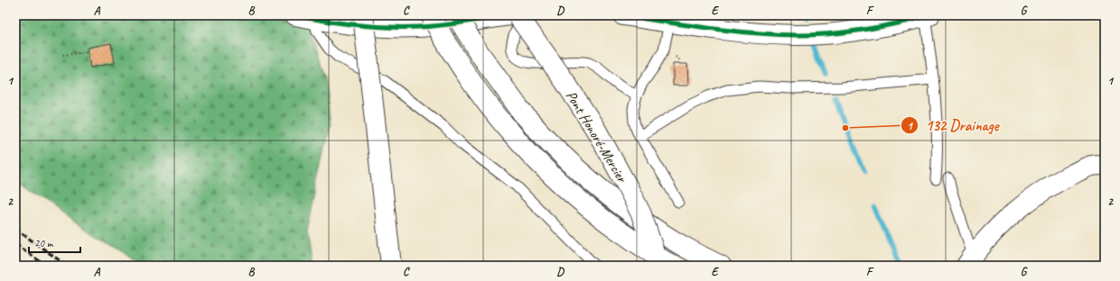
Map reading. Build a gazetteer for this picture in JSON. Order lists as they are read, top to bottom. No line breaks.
{"streets":{"main road":["Pont Honoré-Mercier"]},"places":["132 Drainage"],"scale_bar":"20 m","grid":{"columns":["A","B","C","D","E","F","G"],"rows":["1","2"]}}
